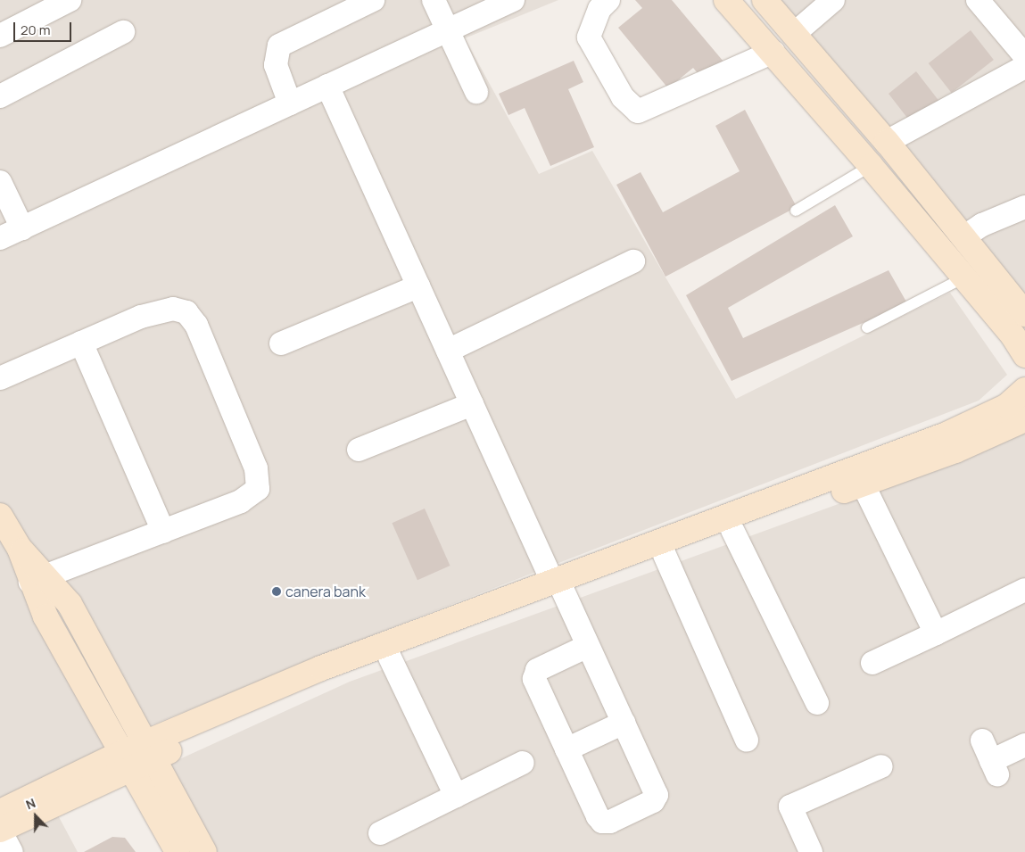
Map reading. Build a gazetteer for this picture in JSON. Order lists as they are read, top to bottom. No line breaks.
{"places":["canera bank"],"scale_bar":"20 m","north":"top"}
